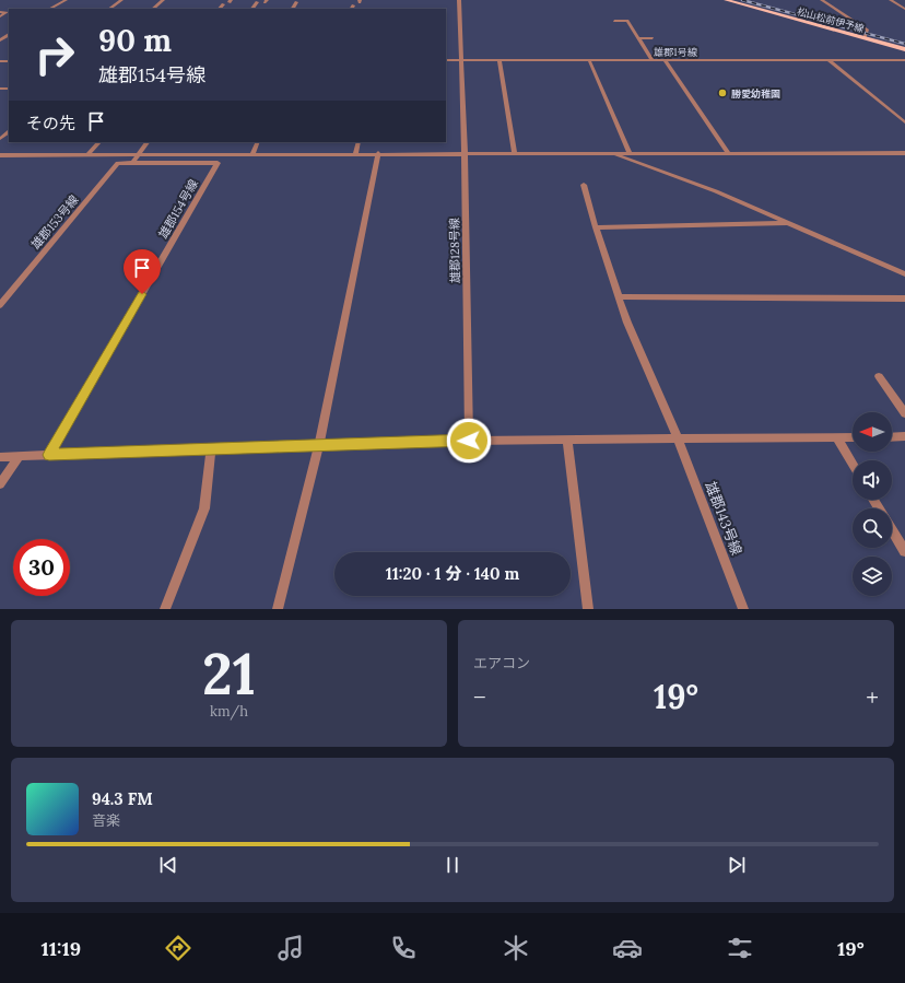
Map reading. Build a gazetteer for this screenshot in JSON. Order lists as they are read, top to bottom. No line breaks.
{"streets":{"main road":["松山松前伊予線"],"street":["雄郡1号線","雄郡154号線","雄郡153号線","雄郡128号線","雄郡143号線"]},"crossings":[["雄郡1号線","雄郡128号線"],["雄郡154号線","雄郡153号線"]],"places":["勝愛幼稚園"],"north":"left","page":{"turn":["90 m","雄郡154号線"],"then":"その先","limit":"30","trip":"11:20 · 1 分 · 140 m","tile":[["21","km/h"],"エアコン"],"heat":["−","19°","+"],"song":["94.3 FM","音楽"],"tabs":["11:19","19°"]}}
